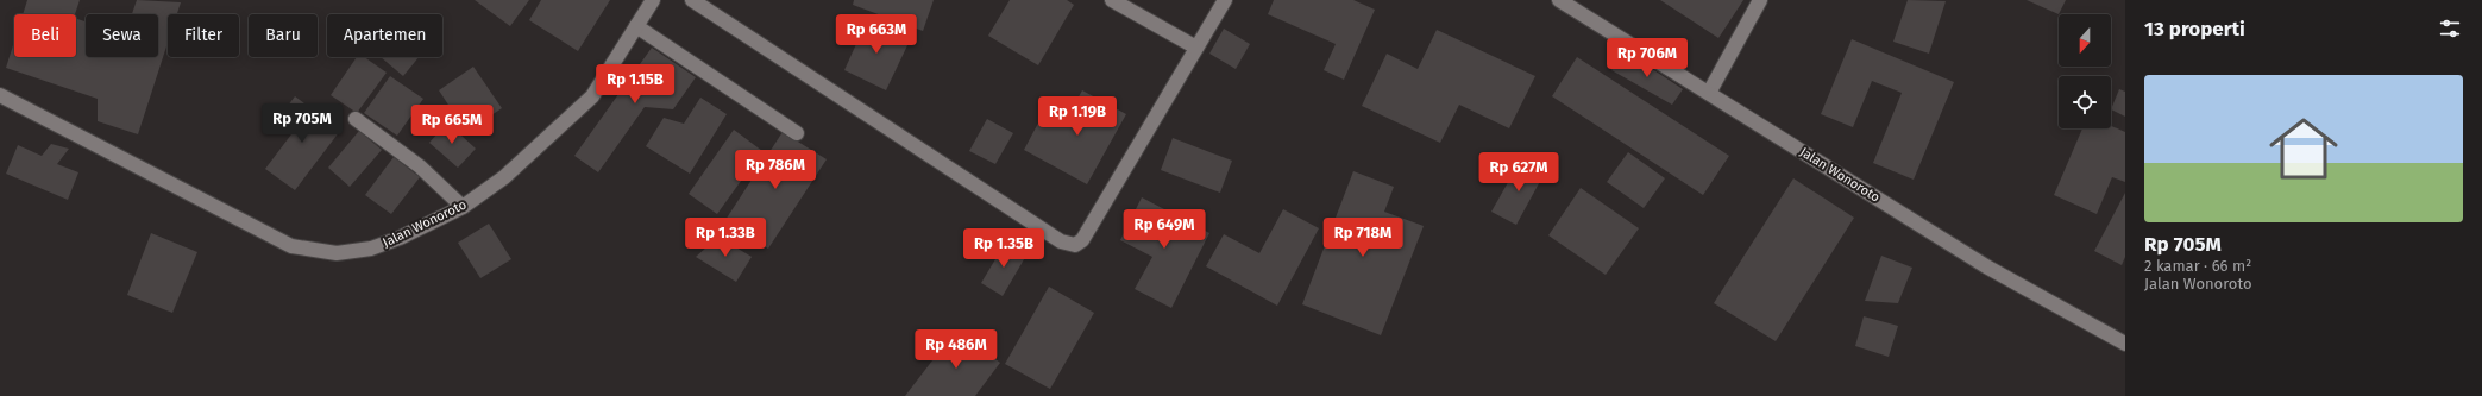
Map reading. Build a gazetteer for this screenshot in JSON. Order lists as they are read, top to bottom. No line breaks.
{"streets":{"street":["Jalan Wonoroto"]},"north":"bottom","page":{"heading":"13 properti","price":["Rp 663M","Rp 706M","Rp 1.15B","Rp 1.19B","Rp 705M","Rp 665M","Rp 786M","Rp 627M","Rp 649M","Rp 1.33B","Rp 718M","Rp 1.35B","Rp 486M"],"chip":["Beli","Sewa","Filter","Baru","Apartemen"],"list":[{"name":"Rp 705M","note":"2 kamar · 66 m² · Jalan Wonoroto"}]}}
